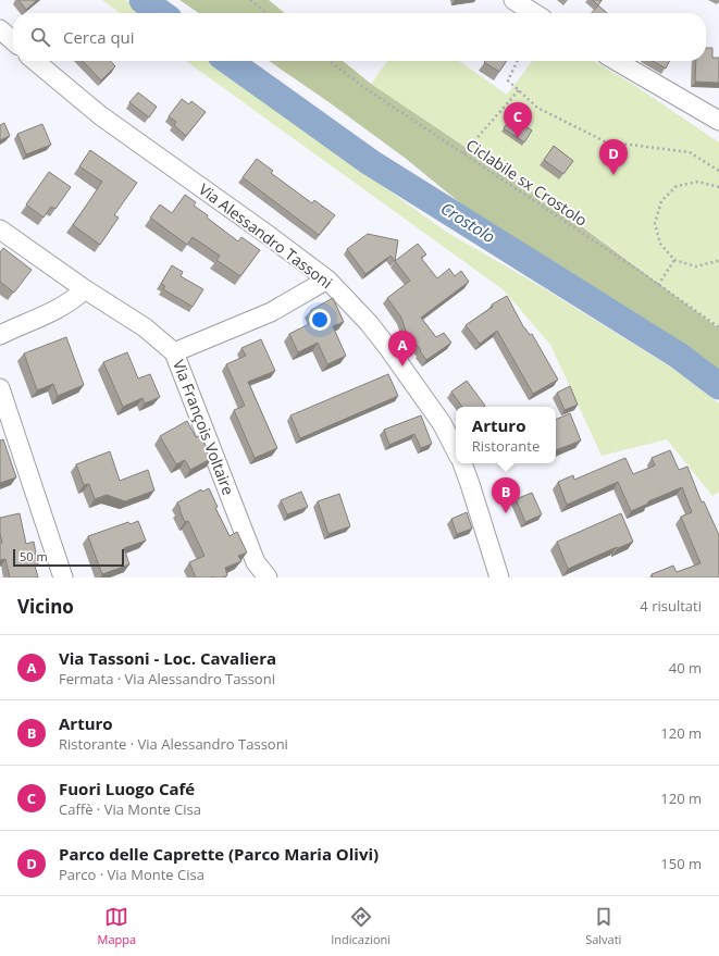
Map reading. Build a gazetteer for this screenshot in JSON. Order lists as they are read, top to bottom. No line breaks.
{"streets":{"street":["Via Alessandro Tassoni","Via François Voltaire"],"path":["Ciclabile sx Crostolo"]},"water":["Crostolo"],"scale_bar":"50 m","page":{"search":"Cerca qui","pins":["C","D","A","B"],"popup":["Arturo","Ristorante"],"scale":"50 m","heading":["Vicino","4 risultati"],"list":[{"mark":"A","name":"Via Tassoni - Loc. Cavaliera","note":"Fermata · Via Alessandro Tassoni","value":"40 m"},{"mark":"B","name":"Arturo","note":"Ristorante · Via Alessandro Tassoni","value":"120 m"},{"mark":"C","name":"Fuori Luogo Café","note":"Caffè · Via Monte Cisa","value":"120 m"},{"mark":"D","name":"Parco delle Caprette (Parco Maria Olivi)","note":"Parco · Via Monte Cisa","value":"150 m"}],"nav":["Mappa","Indicazioni","Salvati"]}}
